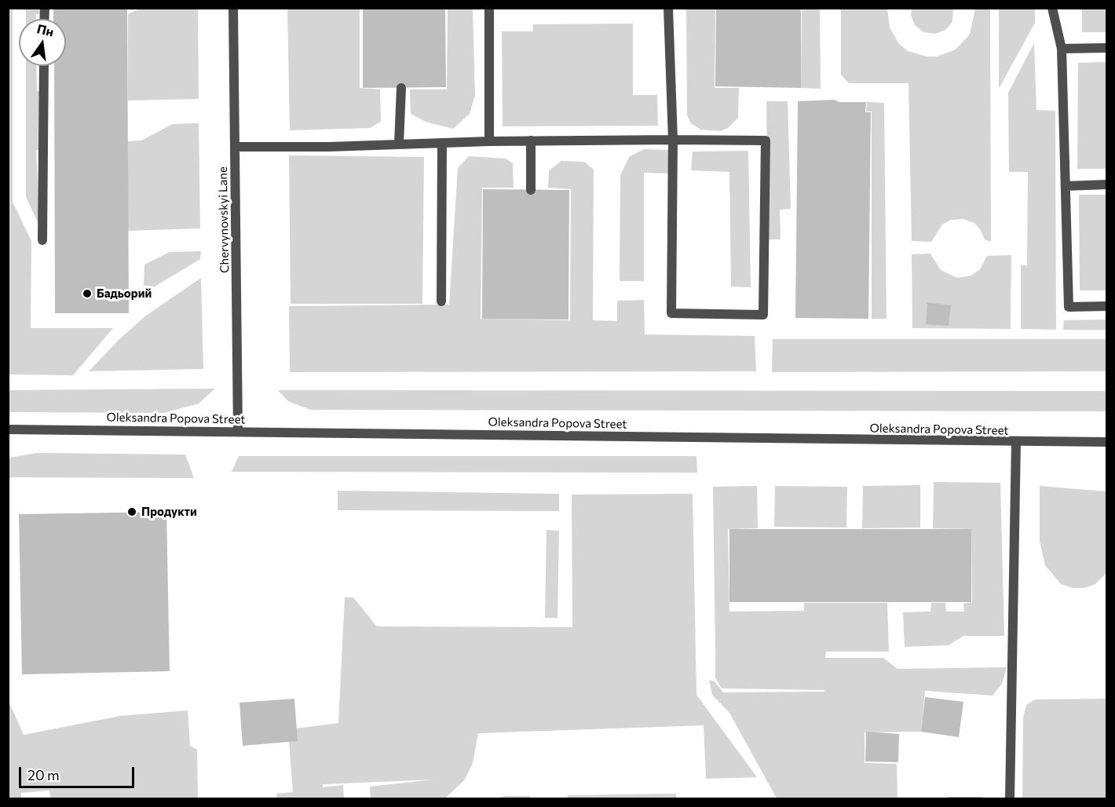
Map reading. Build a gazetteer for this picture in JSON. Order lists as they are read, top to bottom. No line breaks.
{"streets":{"street":["Chervynovskyi Lane","Oleksandra Popova Street"]},"crossings":[["Chervynovskyi Lane","Oleksandra Popova Street"]],"places":["Бадьорий","Продукти"],"scale_bar":"20 m","north":"top"}
